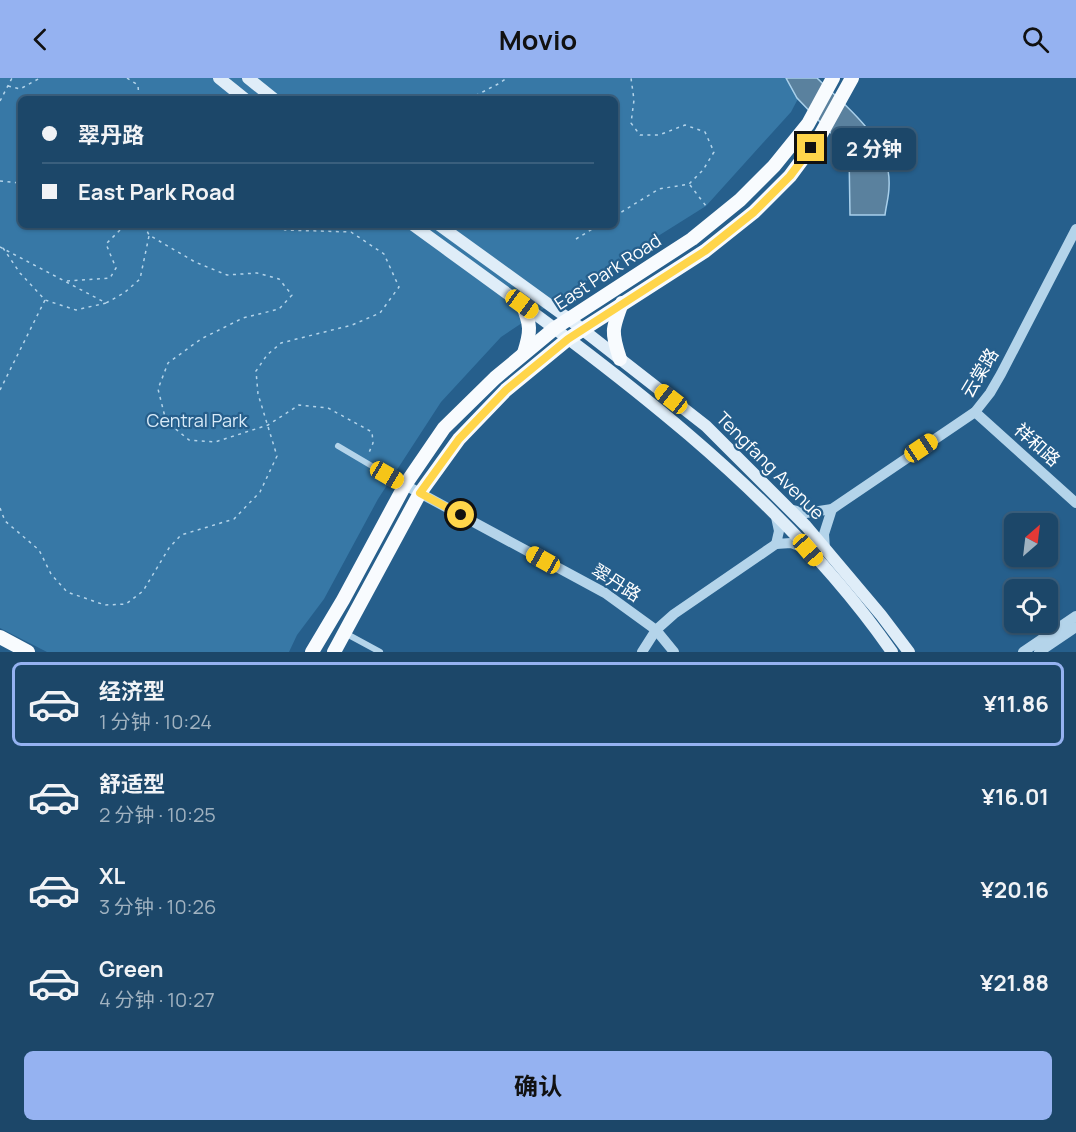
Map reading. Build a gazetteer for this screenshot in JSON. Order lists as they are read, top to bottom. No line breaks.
{"streets":{"main road":["East Park Road","Tengfang Avenue"],"street":["云棠路","祥和路","翠丹路"]},"crossings":[["East Park Road","Tengfang Avenue"],["East Park Road","翠丹路"],["云棠路","祥和路"]],"parks":["Central Park"],"north":"top right","page":{"header":"Movio","banner":["翠丹路","East Park Road"],"bubble":"2 分钟","list":[{"name":"经济型","note":"1 分钟 · 10:24","value":"¥11.86"},{"name":"舒适型","note":"2 分钟 · 10:25","value":"¥16.01"},{"name":"XL","note":"3 分钟 · 10:26","value":"¥20.16"},{"name":"Green","note":"4 分钟 · 10:27","value":"¥21.88"}],"buttons":"确认"}}
